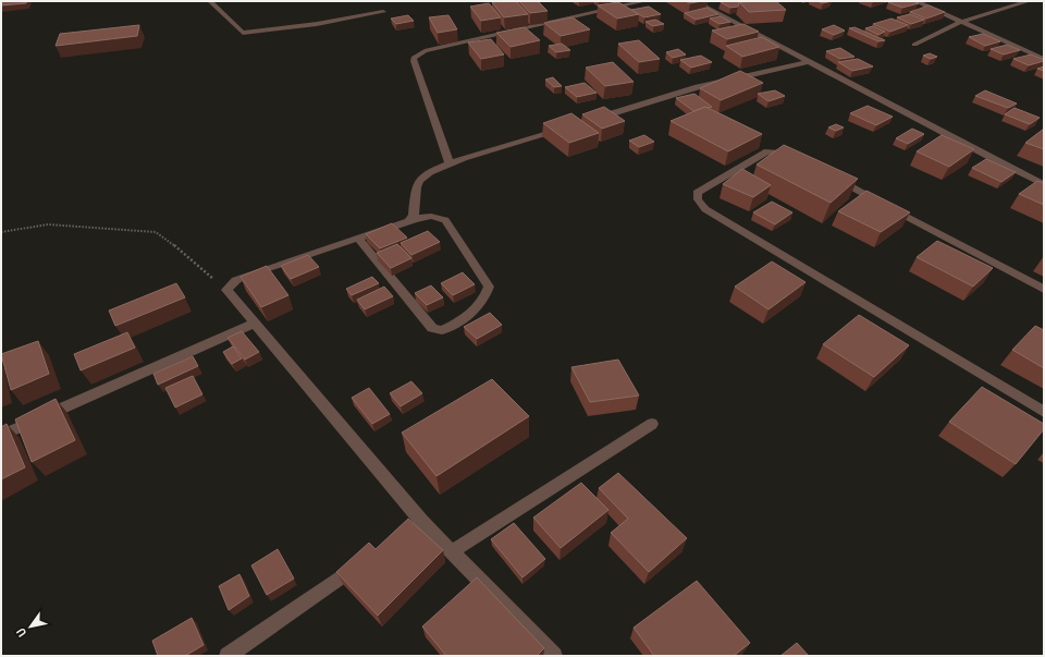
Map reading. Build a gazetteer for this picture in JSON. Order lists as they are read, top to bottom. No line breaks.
{"north":"bottom left"}
